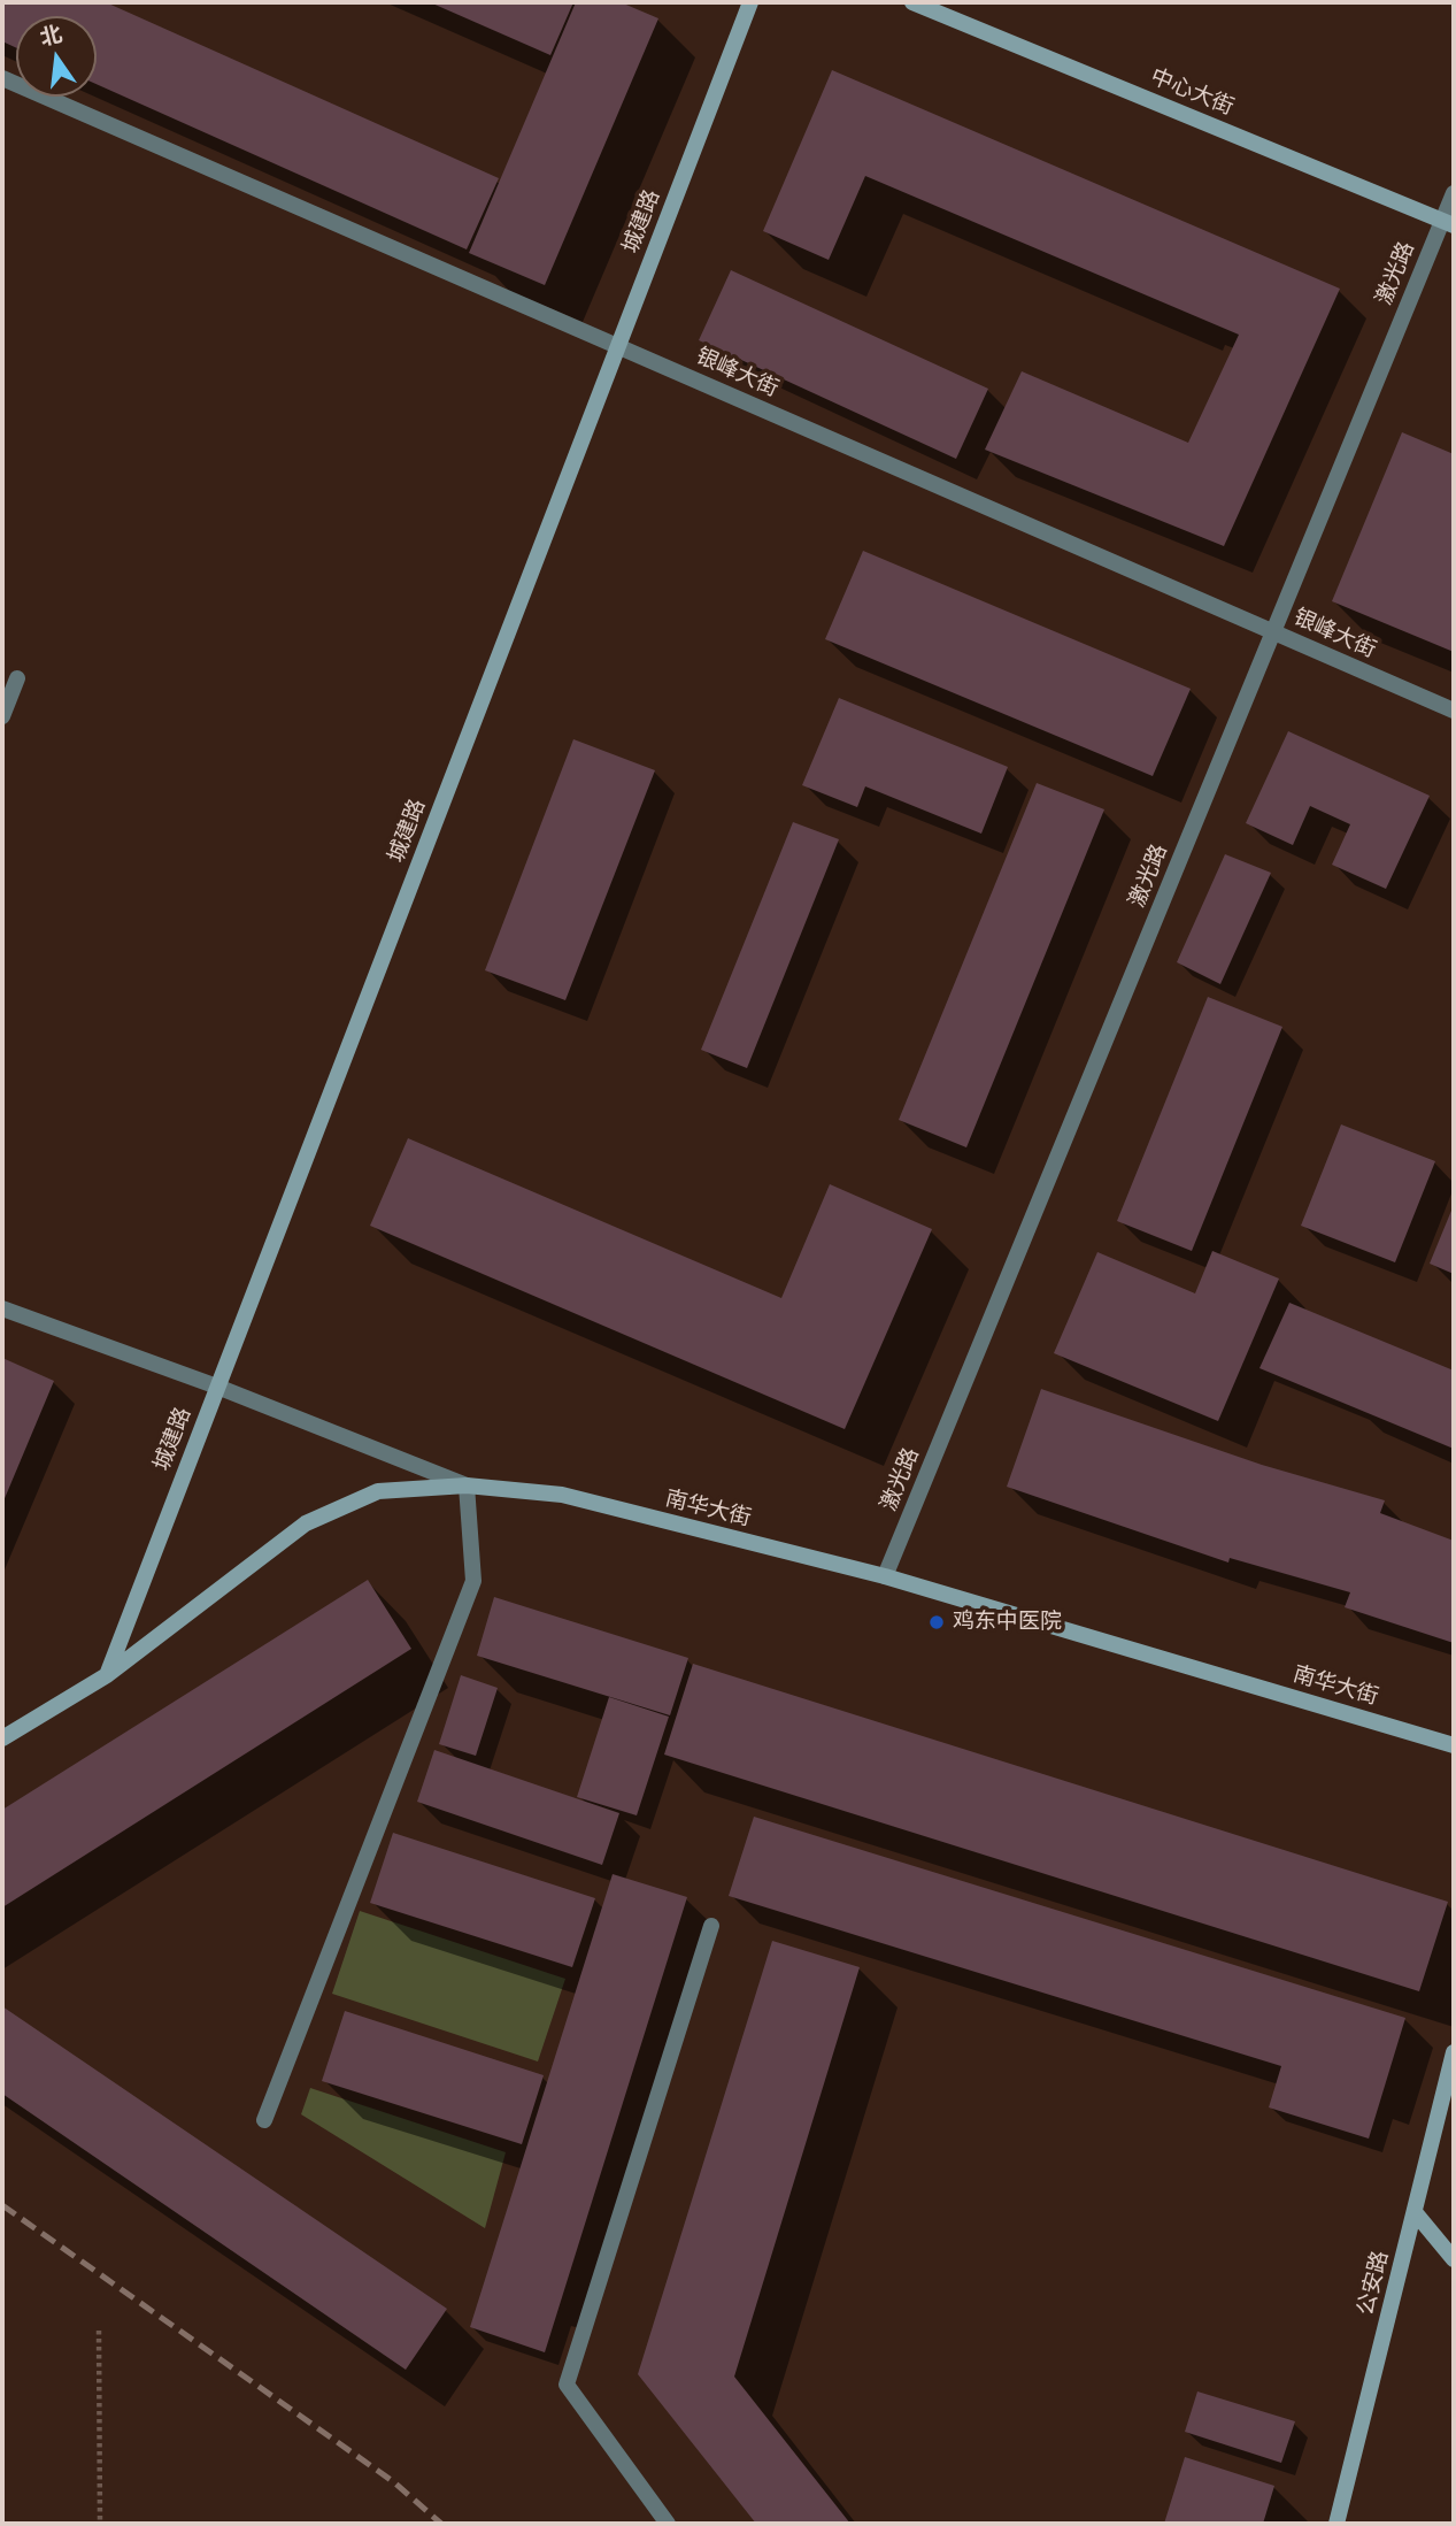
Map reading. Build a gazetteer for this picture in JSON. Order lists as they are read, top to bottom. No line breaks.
{"streets":{"street":["中心大街","城建路","激光路","银峰大街","南华大街","公安路"]},"crossings":[["中心大街","激光路"],["城建路","银峰大街"],["城建路","南华大街"],["激光路","银峰大街"],["激光路","南华大街"]],"places":["鸡东中医院"],"north":"top"}
